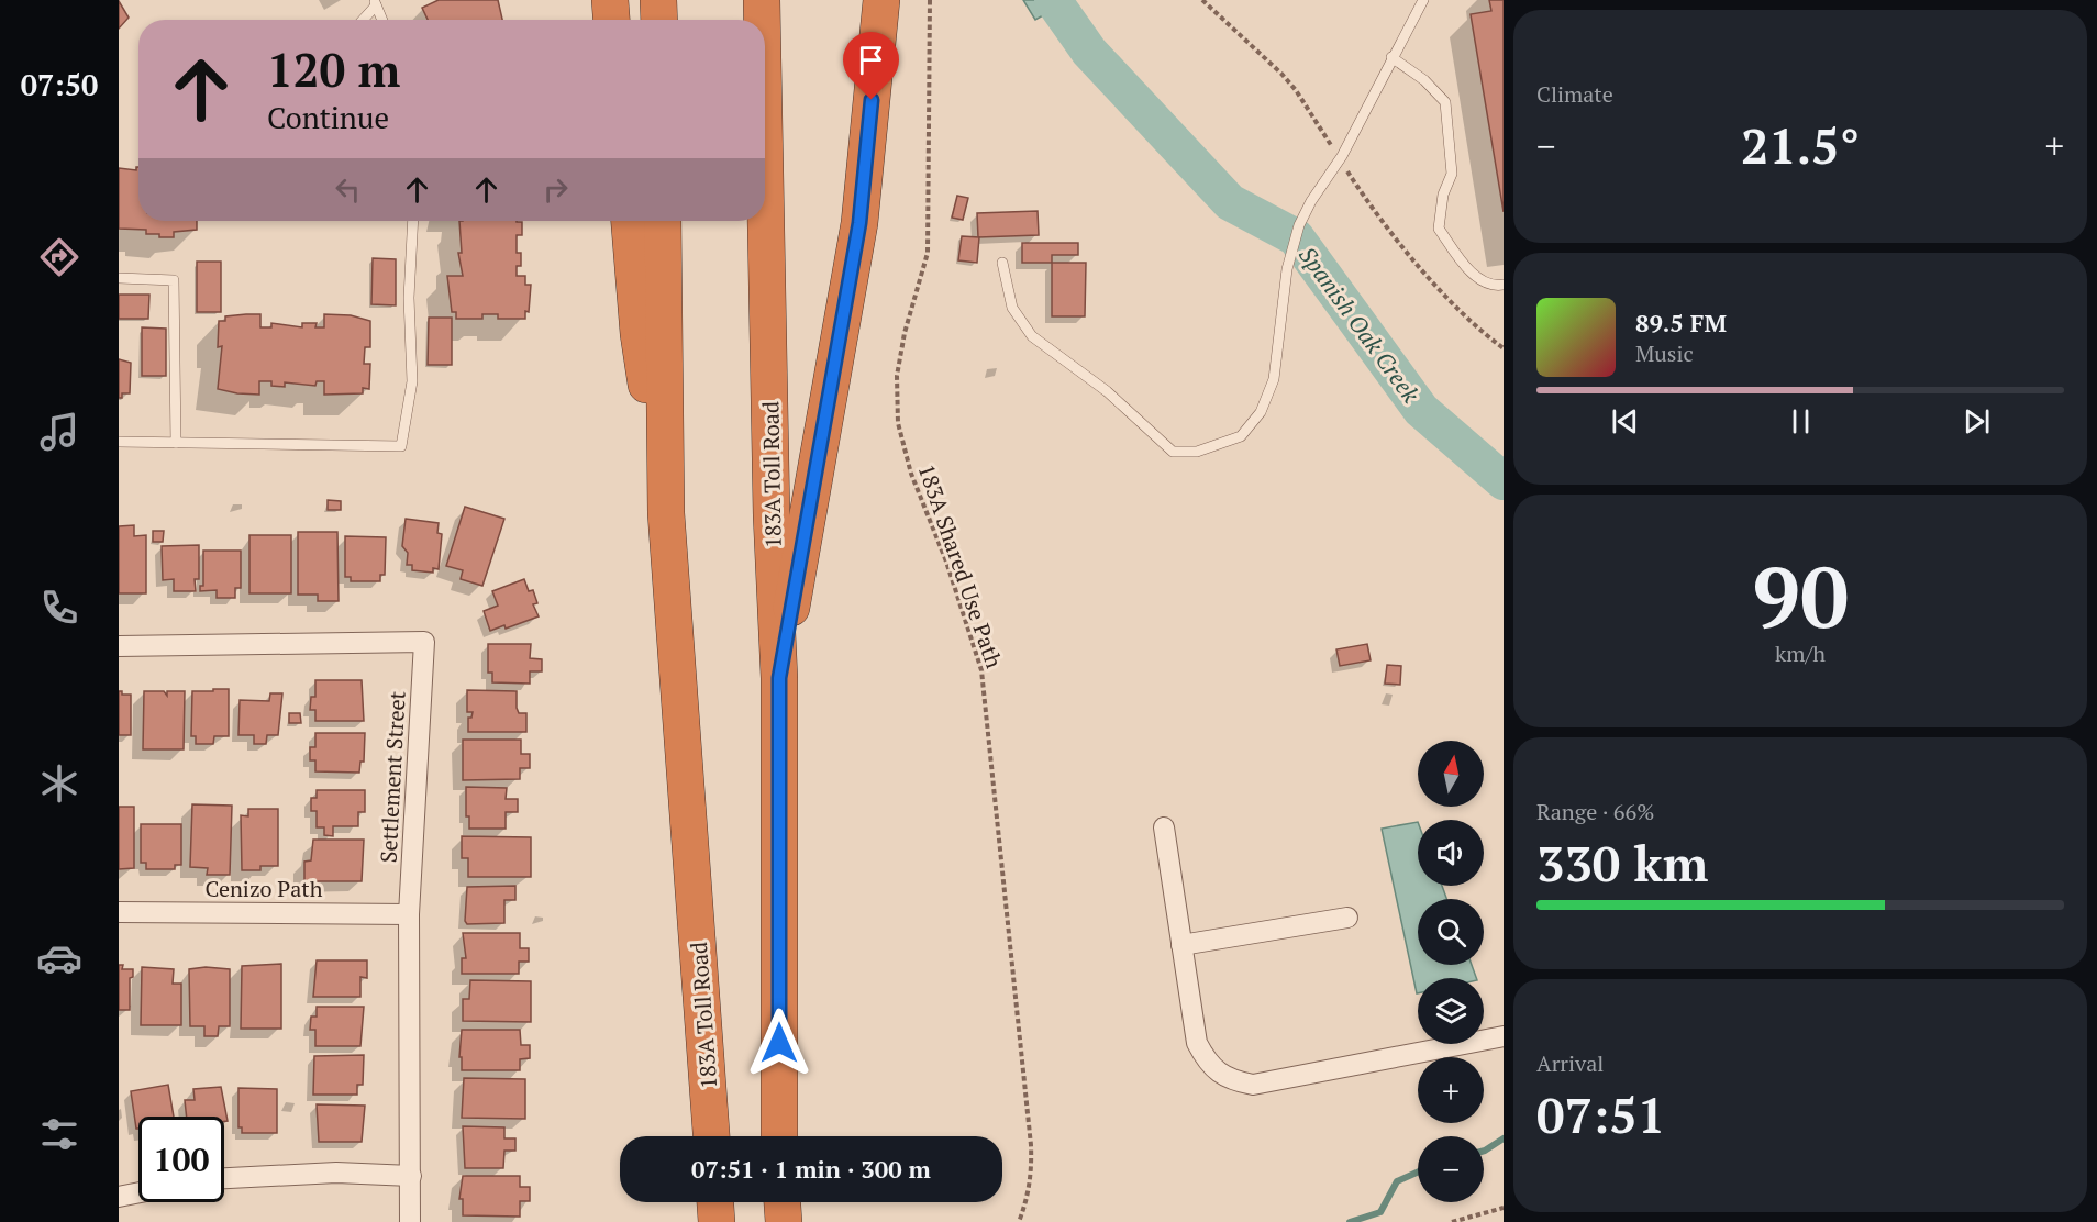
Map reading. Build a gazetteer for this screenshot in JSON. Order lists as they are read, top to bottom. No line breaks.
{"streets":{"highway":["183A Toll Road"],"street":["Settlement Street","Cenizo Path"],"path":["183A Shared Use Path"]},"crossings":[["Settlement Street","Cenizo Path"]],"water":["Spanish Oak Creek"],"north":"top","page":{"tabs":"07:50","tile":["Climate",["90","km/h"],["Range · 66%","330 km"],["Arrival","07:51"]],"turn":["120 m","Continue"],"heat":["−","21.5°","+"],"song":["89.5 FM","Music"],"map_buttons":["+","−"],"limit":"100","trip":"07:51 · 1 min · 300 m"}}
